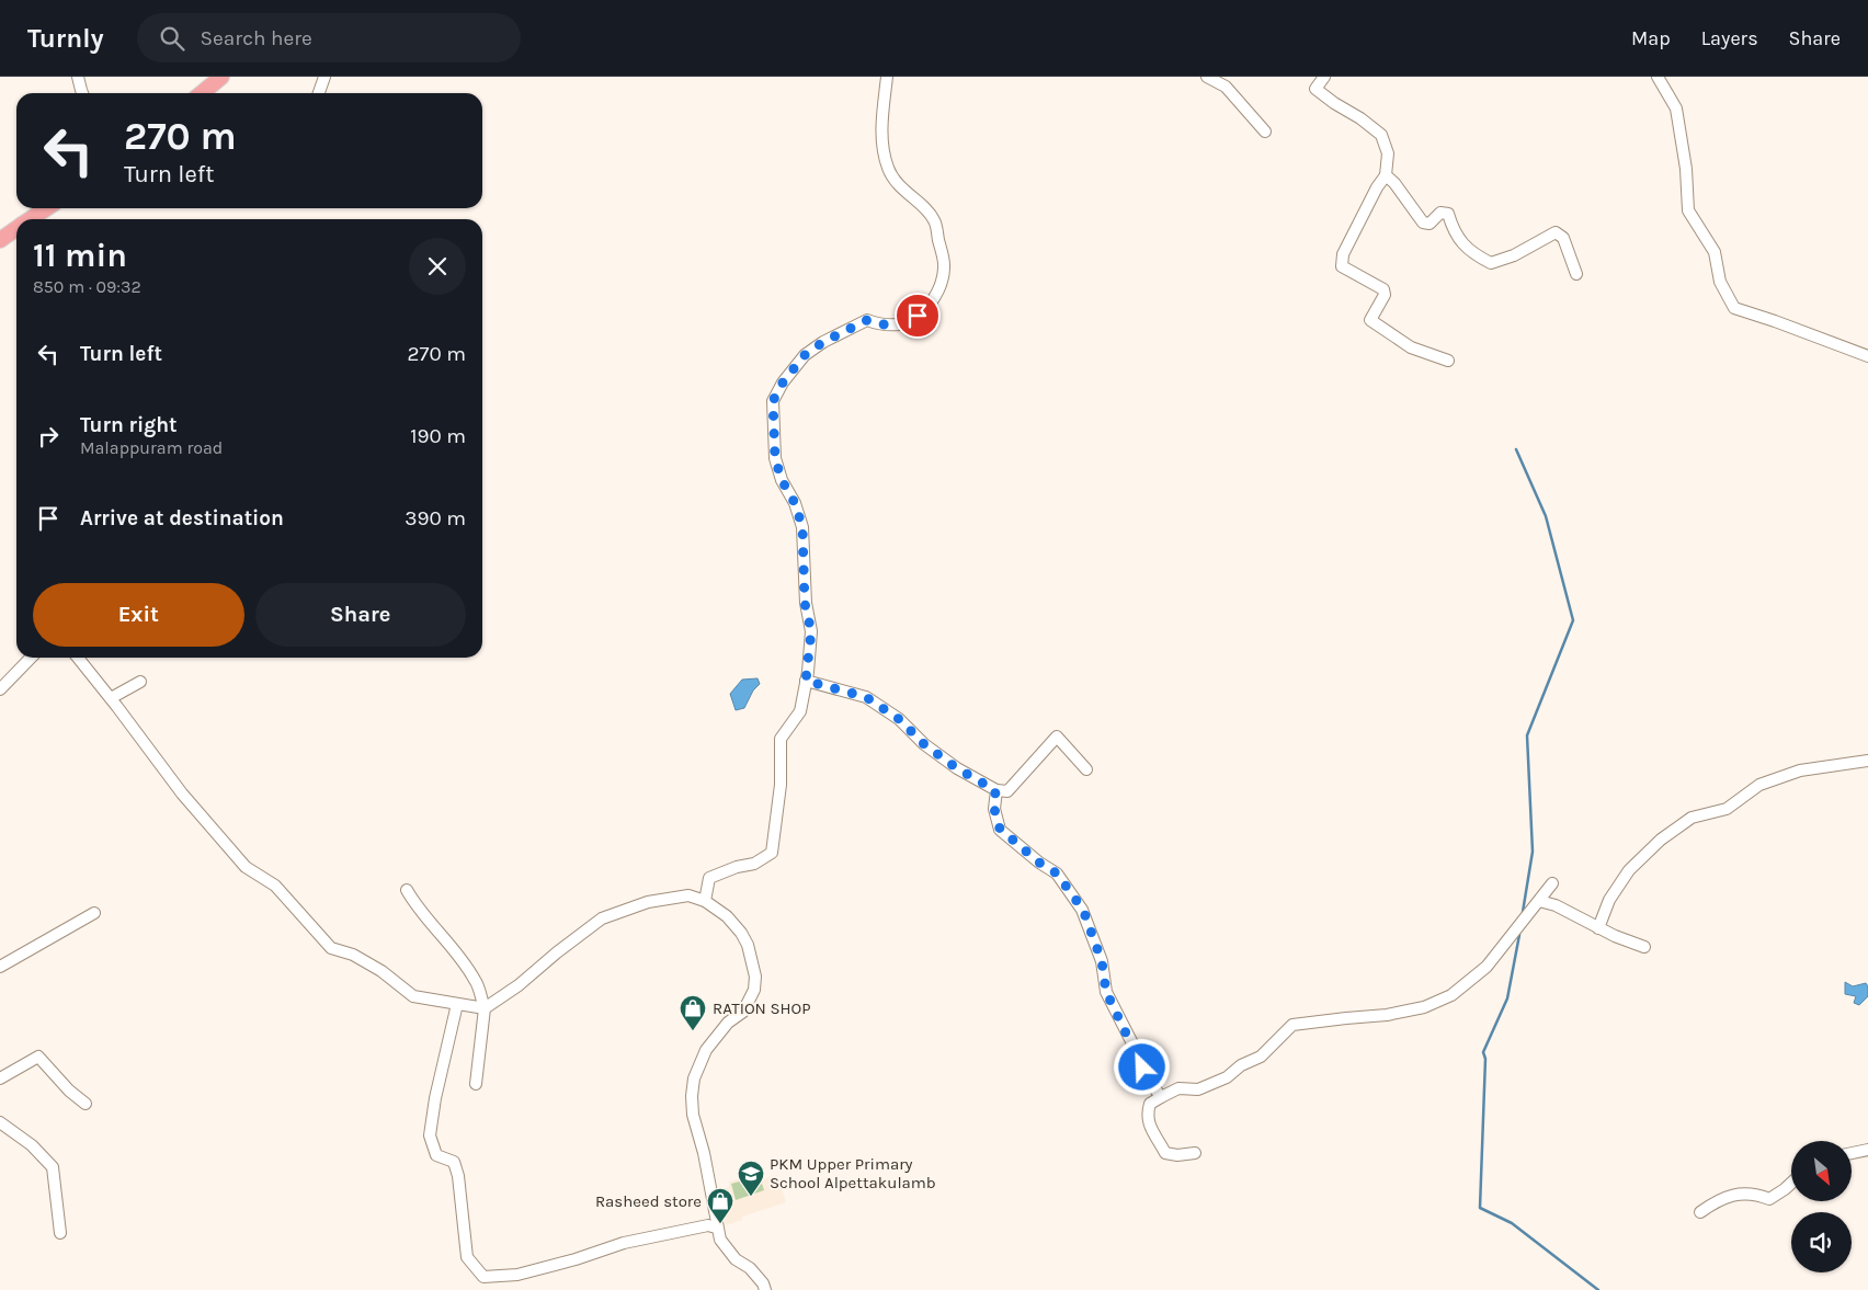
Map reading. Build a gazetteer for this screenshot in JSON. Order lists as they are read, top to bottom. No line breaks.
{"places":{"shop":["RATION SHOP","Rasheed store"],"school or university":["PKM Upper Primary School Alpettakulamb"]},"north":"bottom right","page":{"header":"Turnly","search":"Search here","nav":["Map","Layers","Share"],"turn":["270 m","Turn left"],"heading":["11 min","850 m · 09:32"],"list":[{"name":"Turn left","value":"270 m"},{"name":"Turn right","note":"Malappuram road","value":"190 m"},{"name":"Arrive at destination","value":"390 m"}],"buttons":["Exit","Share"]}}
